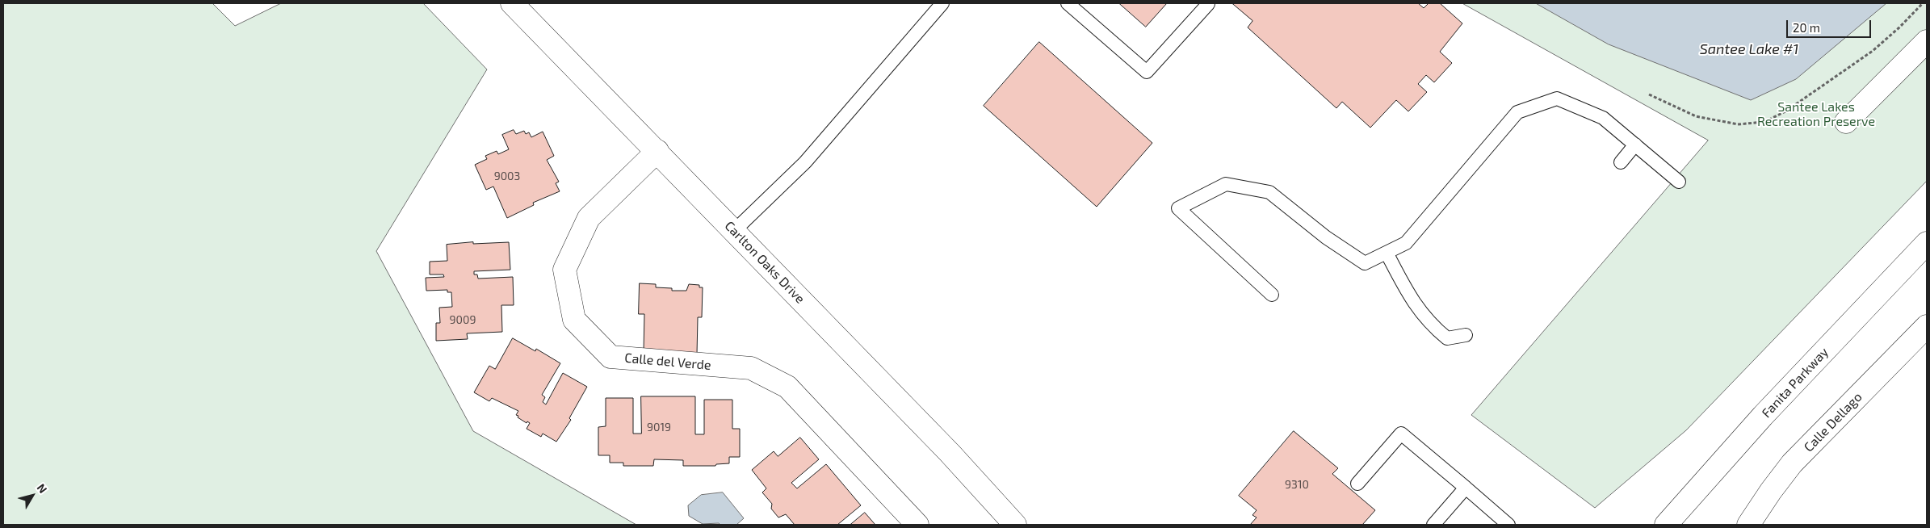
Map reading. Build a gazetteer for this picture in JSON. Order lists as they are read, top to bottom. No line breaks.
{"streets":{"street":["Carlton Oaks Drive","Calle del Verde","Fanita Parkway","Calle Dellago"]},"crossings":[["Carlton Oaks Drive","Calle del Verde"]],"water":["Santee Lake #1"],"parks":["Santee Lakes Recreation Preserve"],"house_numbers":["9003","9009","9019","9310"],"scale_bar":"20 m","north":"top right"}
